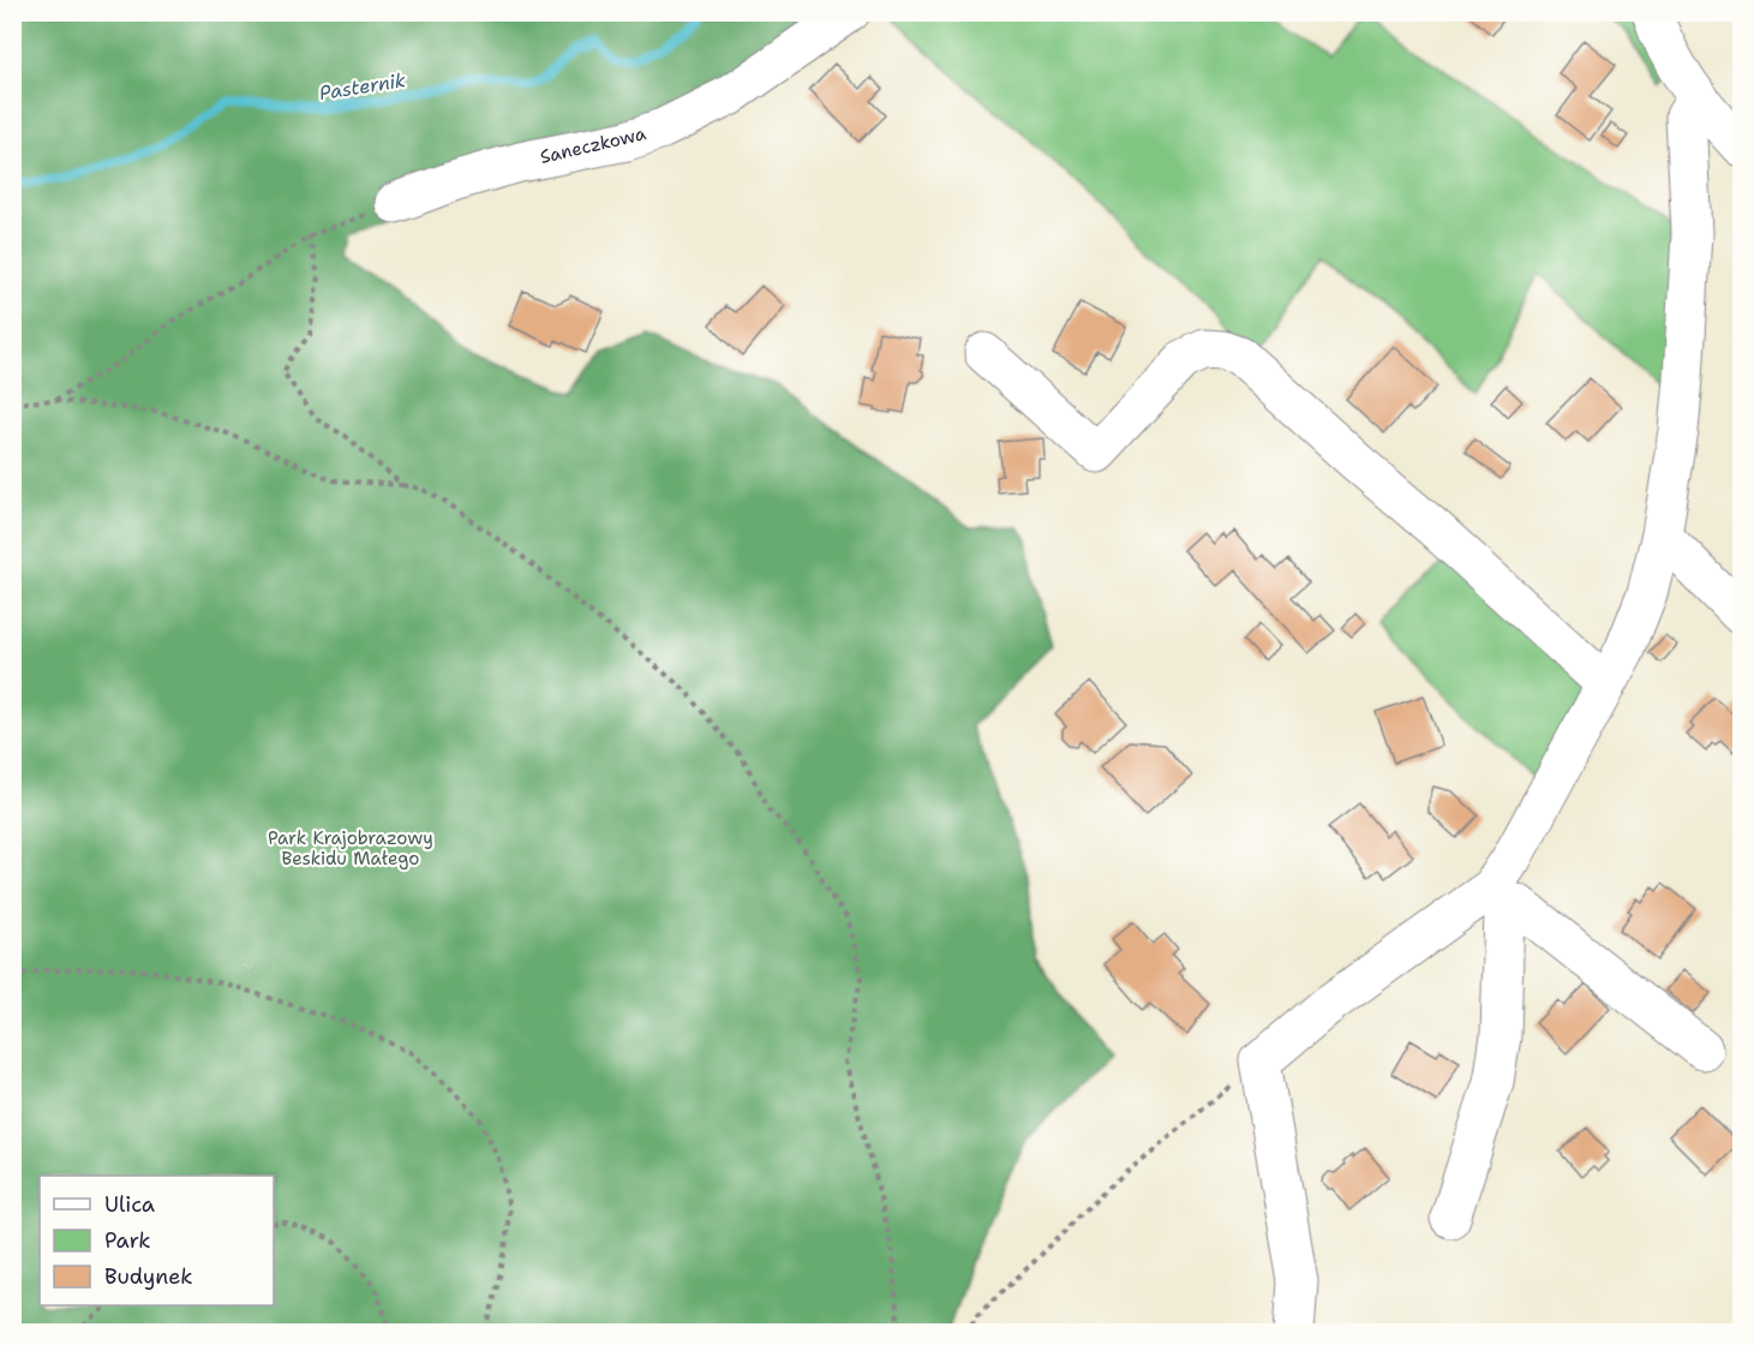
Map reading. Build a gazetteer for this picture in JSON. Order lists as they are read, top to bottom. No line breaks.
{"streets":{"street":["Saneczkowa"]},"water":["Pasternik"],"parks":["Park Krajobrazowy Beskidu Małego"],"legend":["Ulica","Park","Budynek"]}
